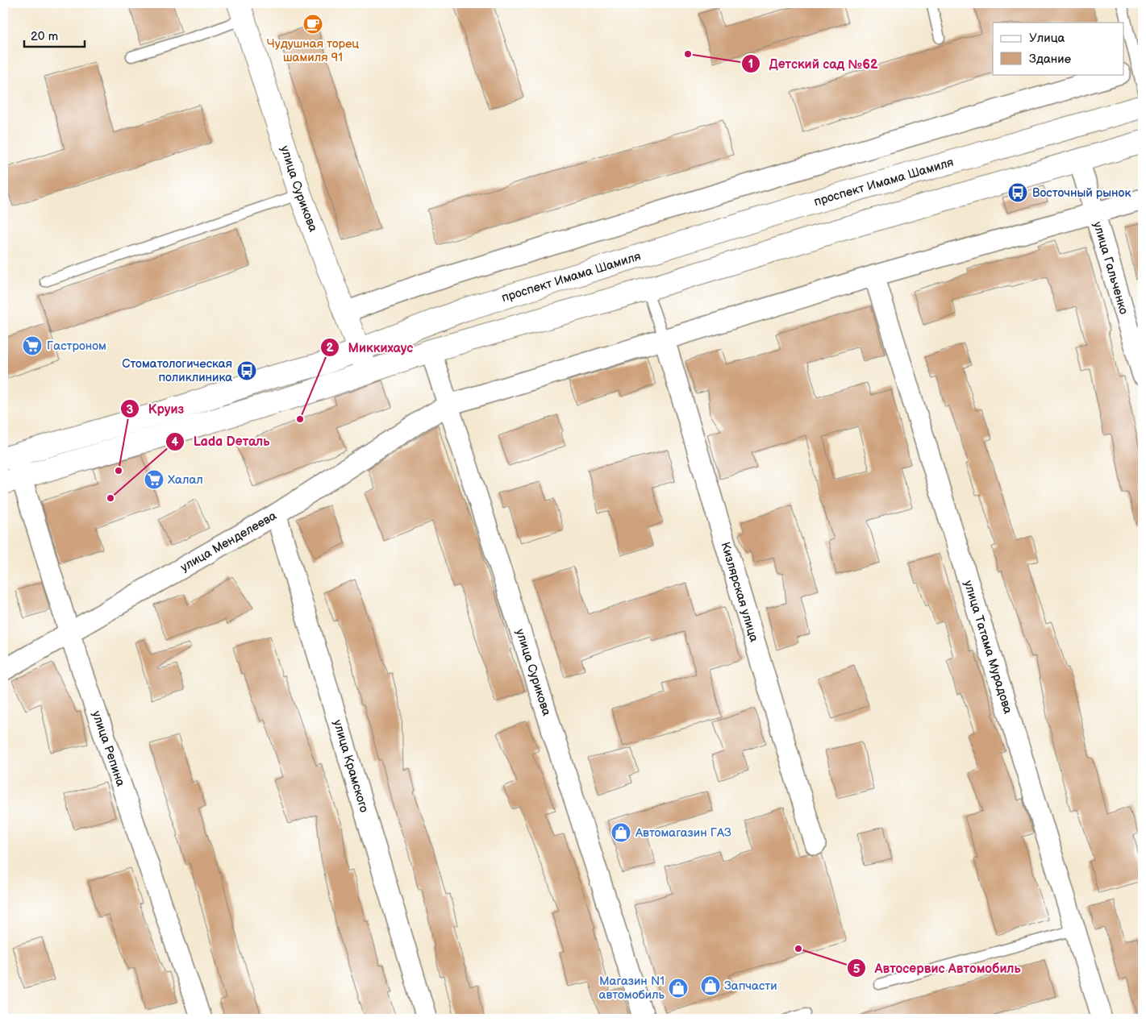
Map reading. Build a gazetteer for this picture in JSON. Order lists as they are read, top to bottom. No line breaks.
{"streets":{"main road":["проспект Имама Шамиля","улица Сурикова"],"street":["улица Гальченко","улица Менделеева","Кизлярская улица","улица Татама Мурадова","улица Репина","улица Крамского"]},"crossings":[["проспект Имама Шамиля","улица Сурикова"],["проспект Имама Шамиля","улица Репина"],["улица Сурикова","улица Менделеева"],["улица Гальченко","улица Менделеева"],["улица Менделеева","Кизлярская улица"],["улица Менделеева","улица Татама Мурадова"],["улица Менделеева","улица Репина"],["улица Менделеева","улица Крамского"]],"places":{"cafe":["Чудушная торец шамиля 91"],"other":["Детский сад №62","Миккихаус","Круиз","Lada Dеталь","Автосервис Автомобиль"],"bus stop":["Восточный рынок","Стоматологическая поликлиника"],"supermarket":["Гастроном","Халал"],"shop":["Автомагазин ГАЗ","Запчасти","Магазин N1 автомобиль"]},"legend":["Улица","Здание"],"scale_bar":"20 m"}
